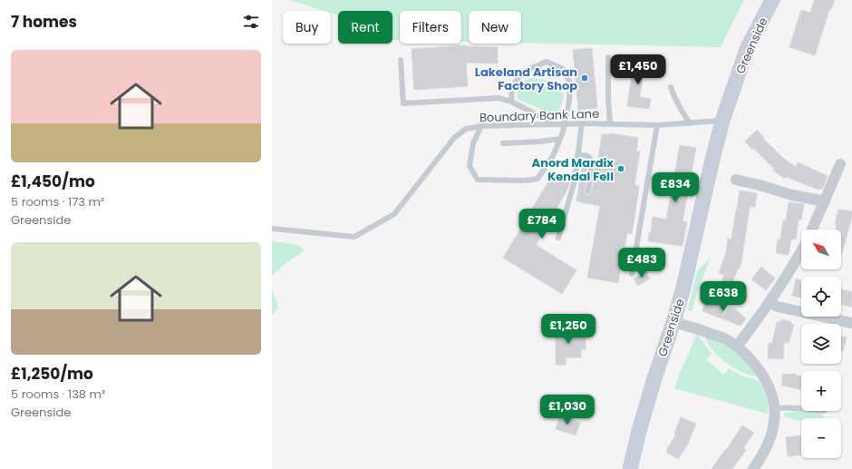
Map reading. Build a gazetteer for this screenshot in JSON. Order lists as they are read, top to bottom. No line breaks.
{"streets":{"street":["Greenside"],"lane":["Boundary Bank Lane"]},"crossings":[["Greenside","Boundary Bank Lane"]],"places":["Lakeland Artisan Factory Shop","Anord Mardix Kendal Fell"],"north":"top left","page":{"heading":"7 homes","chip":["Buy","Rent","Filters","New"],"list":[{"name":"£1,450/mo","note":"5 rooms · 173 m² · Greenside"},{"name":"£1,250/mo","note":"5 rooms · 138 m² · Greenside"}],"price":["£1,450","£834","£784","£483","£638","£1,250","£1,030"],"map_buttons":["+","−"]}}
